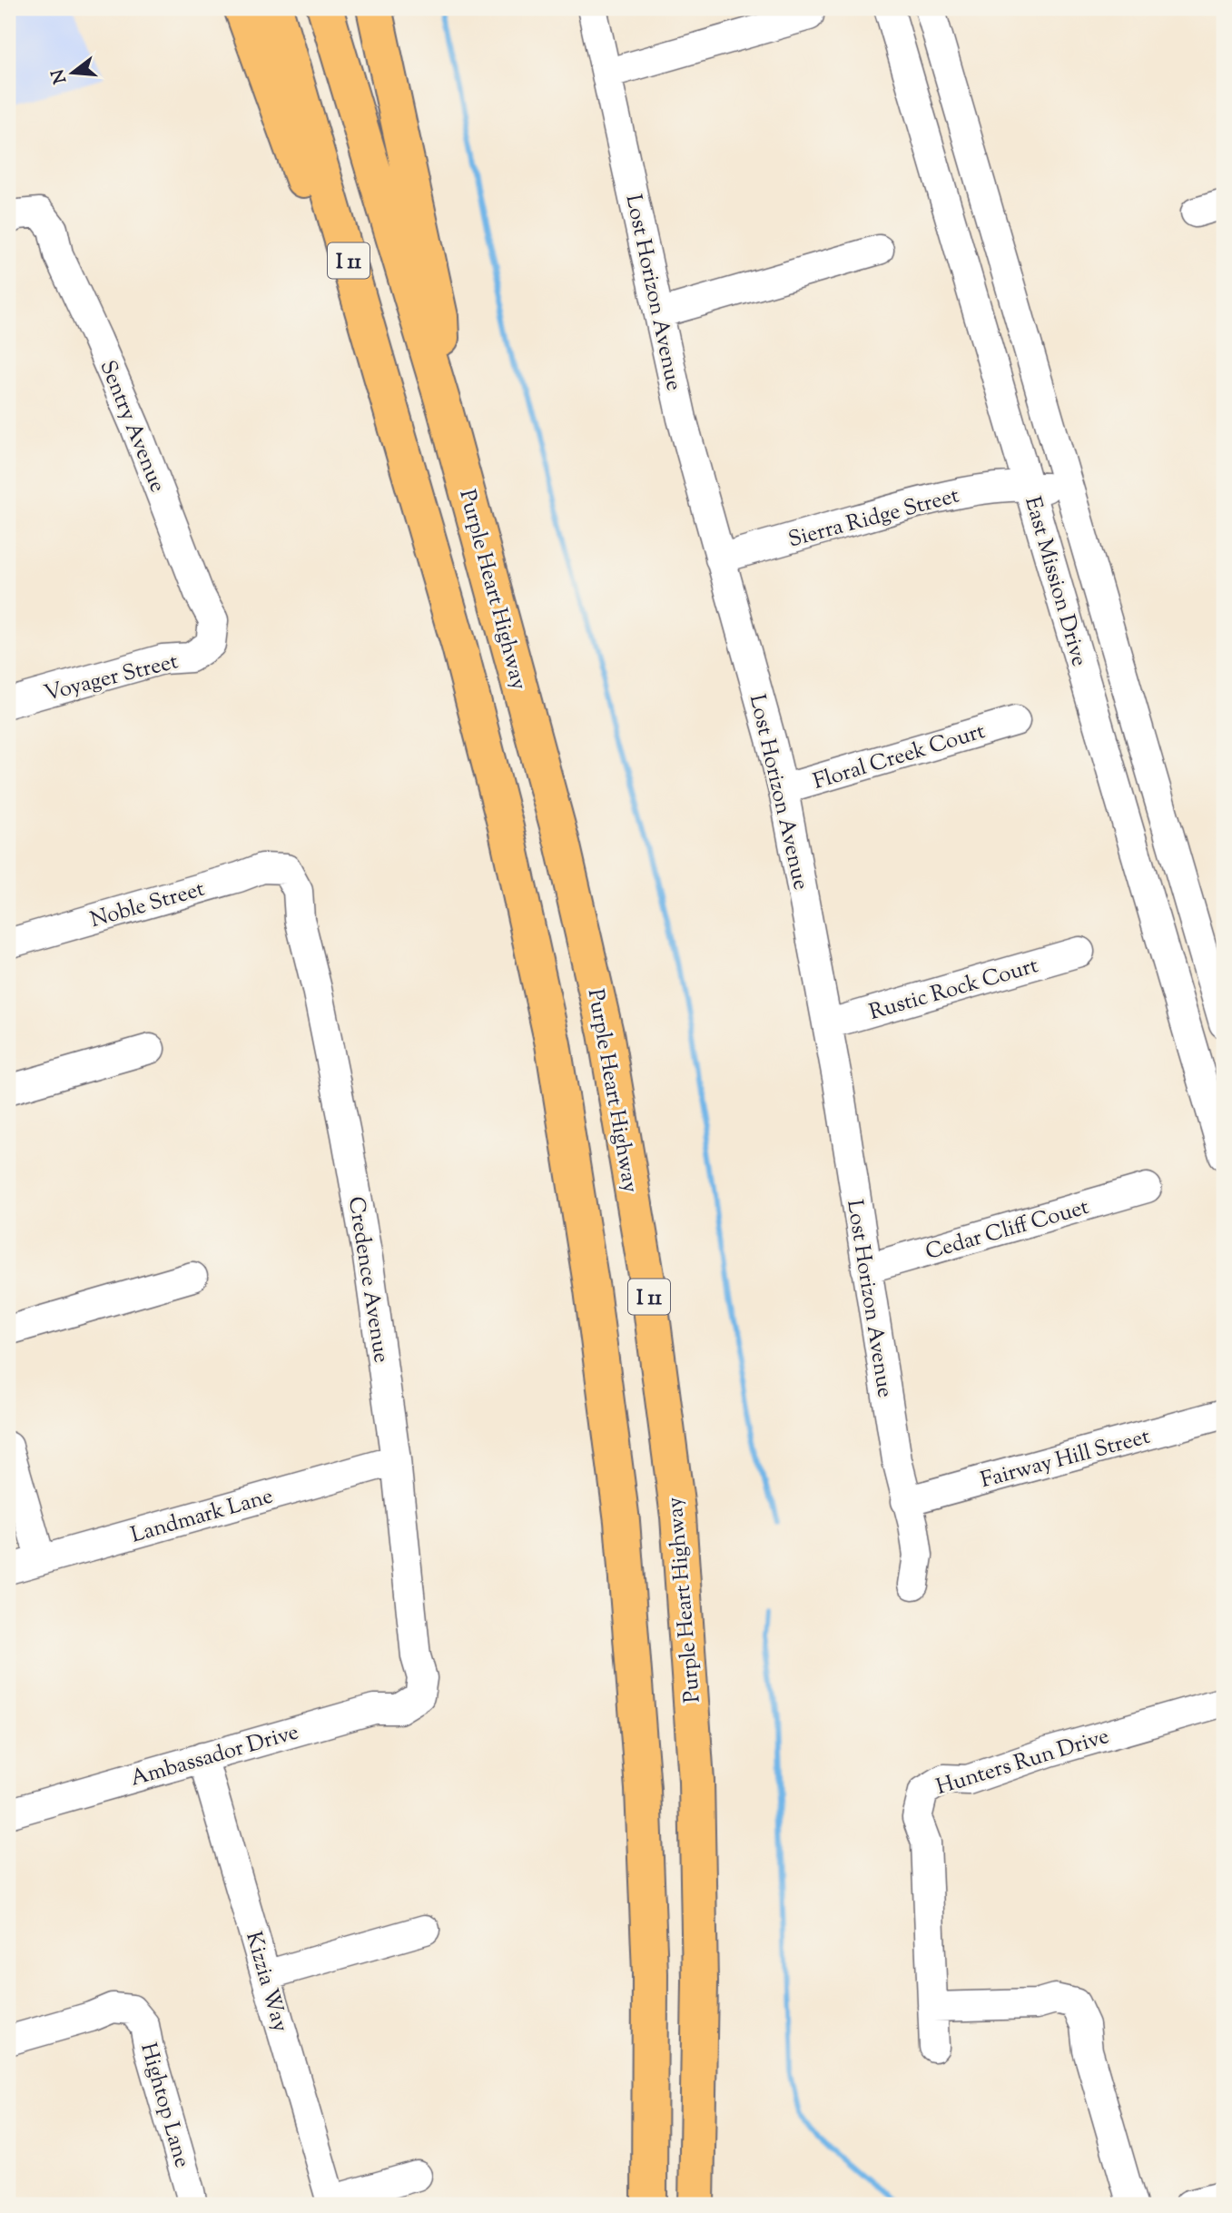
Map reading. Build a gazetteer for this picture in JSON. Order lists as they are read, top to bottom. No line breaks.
{"streets":{"highway":["I 11","Purple Heart Highway"],"street":["Lost Horizon Avenue","Sentry Avenue","Sierra Ridge Street","East Mission Drive","Voyager Street","Floral Creek Court","Noble Street","Rustic Rock Court","Cedar Cliff Couet","Credence Avenue","Fairway Hill Street","Landmark Lane","Ambassador Drive","Hunters Run Drive","Kizzia Way","Hightop Lane"]},"crossings":[["Lost Horizon Avenue","Sierra Ridge Street"],["Lost Horizon Avenue","Floral Creek Court"],["Lost Horizon Avenue","Rustic Rock Court"],["Lost Horizon Avenue","Cedar Cliff Couet"],["Lost Horizon Avenue","Fairway Hill Street"],["Sentry Avenue","Voyager Street"],["Sierra Ridge Street","East Mission Drive"],["Noble Street","Credence Avenue"],["Credence Avenue","Landmark Lane"],["Credence Avenue","Ambassador Drive"],["Ambassador Drive","Kizzia Way"]],"north":"left"}
